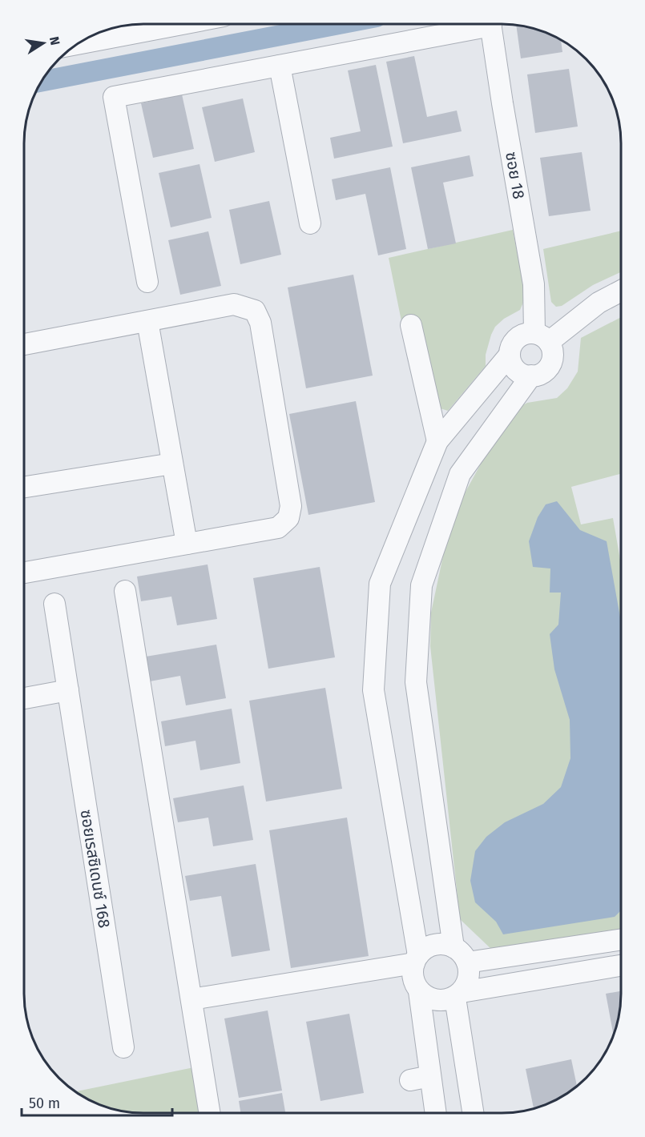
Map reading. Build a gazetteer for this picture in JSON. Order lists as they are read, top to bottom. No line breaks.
{"streets":{"street":["ซอย 18","ซอยเรสซิเดนซ์ 168"]},"scale_bar":"50 m","north":"right"}
